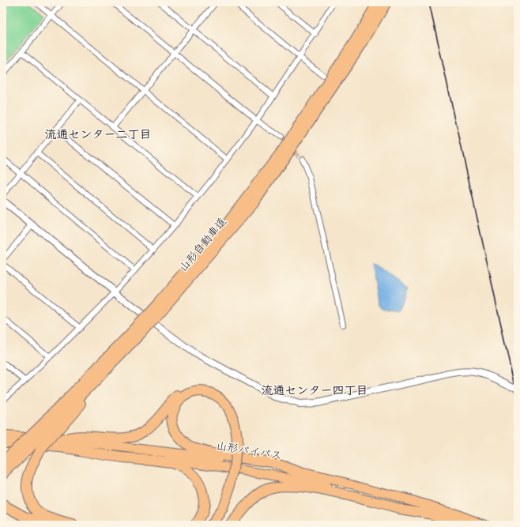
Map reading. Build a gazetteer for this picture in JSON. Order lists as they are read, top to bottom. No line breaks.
{"streets":{"highway":["山形自動車道","山形バイパス"]},"districts":["流通センター二丁目","流通センター四丁目"]}
